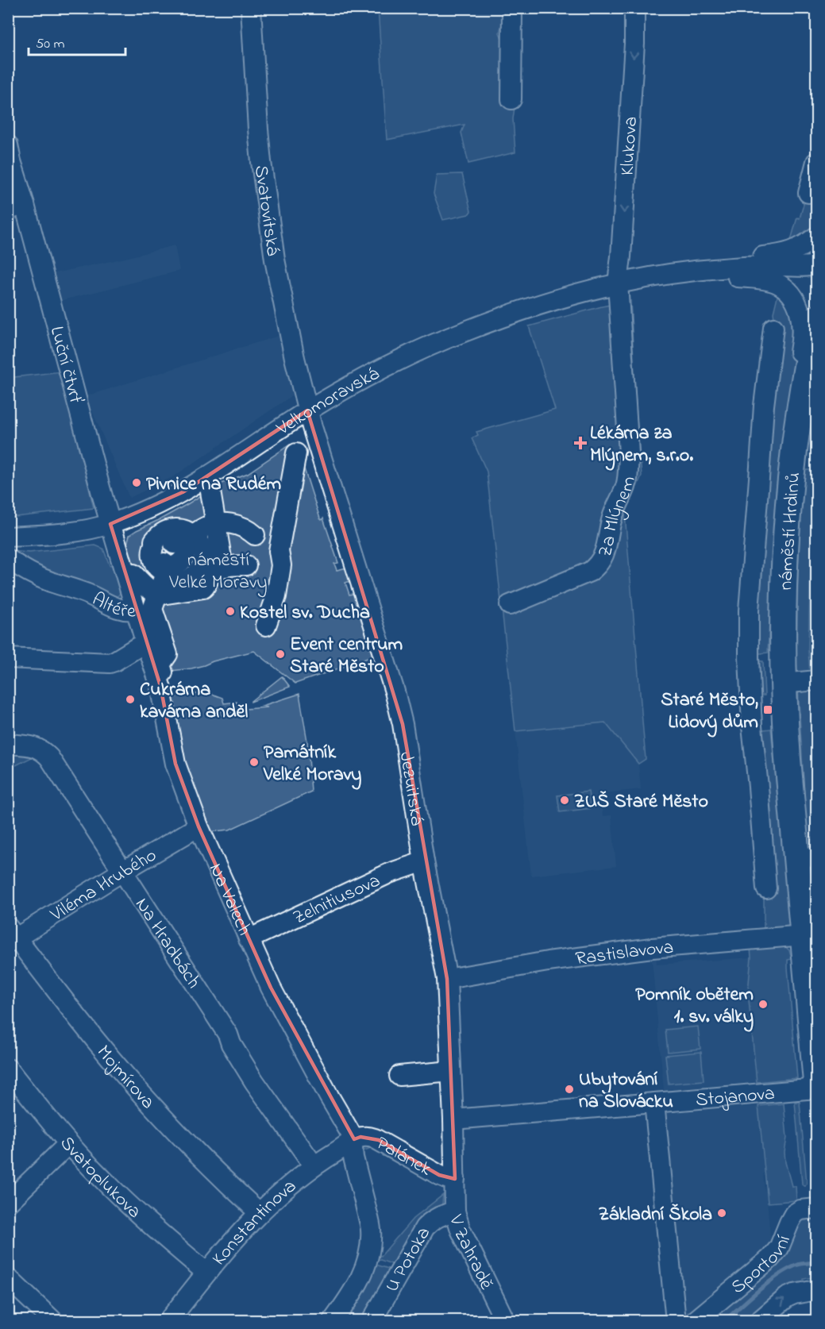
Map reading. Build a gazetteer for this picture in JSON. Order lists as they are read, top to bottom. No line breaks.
{"streets":{"main road":["náměstí Hrdinů"],"street":["Klukova","Svatovítská","Luční čtvrť","Velkomoravská","Za Mlýnem","Altéře","Jezuitská","Viléma Hrubého","Zelnitiusova","Na Valech","Na Hradbách","Rastislavova","Mojmírova","Stojanova","Palánek","Svatoplukova","Konstantinova","V Zahradě","U Potoka","Sportovní"]},"crossings":[["Klukova","Velkomoravská"],["Klukova","Za Mlýnem"],["Svatovítská","Velkomoravská"],["Svatovítská","Jezuitská"],["Luční čtvrť","Velkomoravská"],["Velkomoravská","Za Mlýnem"],["Velkomoravská","náměstí Hrdinů"],["Velkomoravská","Jezuitská"],["náměstí Hrdinů","Rastislavova"],["Altéře","Na Valech"],["Jezuitská","Zelnitiusova"],["Jezuitská","Rastislavova"],["Jezuitská","Stojanova"],["Jezuitská","Palánek"],["Jezuitská","V Zahradě"],["Viléma Hrubého","Na Valech"],["Viléma Hrubého","Na Hradbách"],["Viléma Hrubého","Mojmírova"],["Zelnitiusova","Na Valech"],["Na Valech","Palánek"],["Na Valech","Konstantinova"],["Na Hradbách","Konstantinova"],["Mojmírova","Konstantinova"],["Palánek","Konstantinova"],["Palánek","V Zahradě"],["Svatoplukova","Konstantinova"],["V Zahradě","U Potoka"]],"parks":["náměstí Velké Moravy"],"places":{"health":["Lékárna za Mlýnem, s.r.o."],"other":["Pivnice na Rudém","Kostel sv. Ducha","Event centrum Staré Město","Cukrárna kavárna anděl","Památník Velké Moravy","ZUŠ Staré Město","Pomník obětem 1. sv. války","Ubytování na Slovácku","Základní Škola"],"transit":["Staré Město, Lidový dům"]},"scale_bar":"50 m"}
